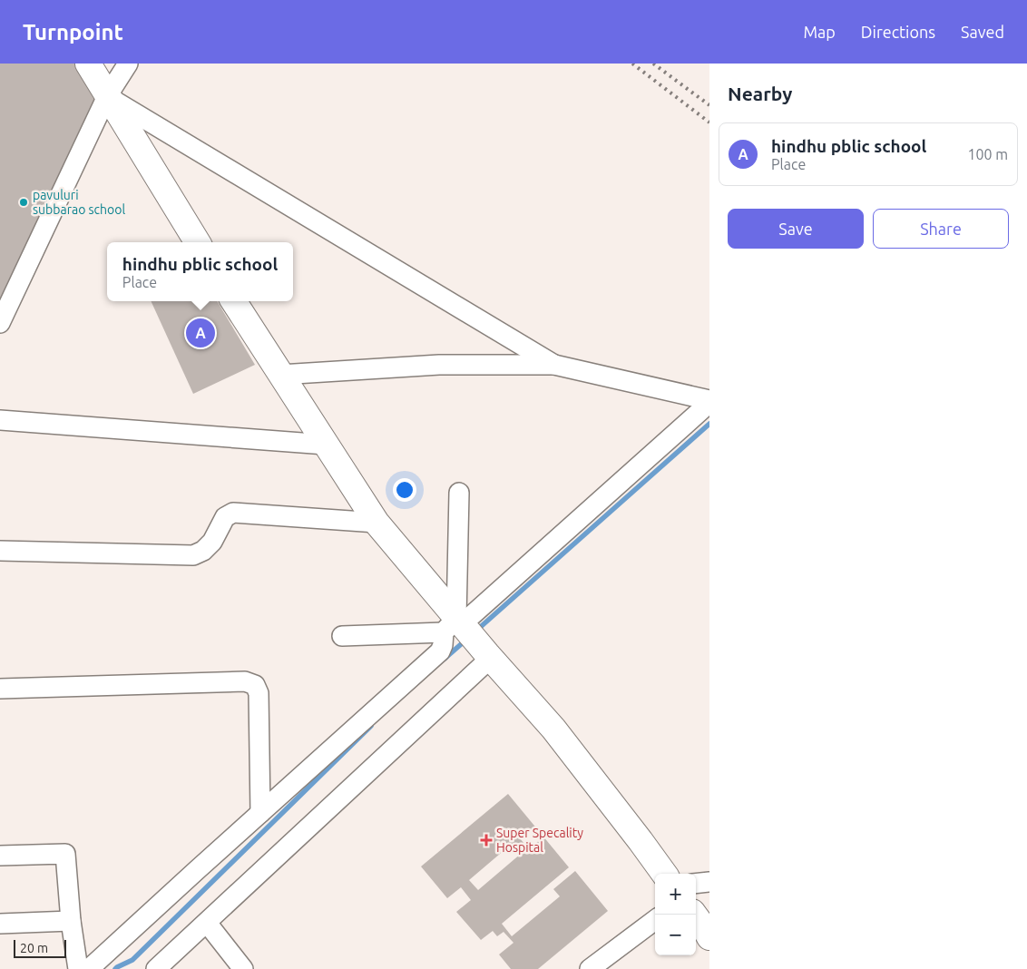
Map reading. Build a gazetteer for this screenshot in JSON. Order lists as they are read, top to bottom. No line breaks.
{"places":{"other":["pavuluri subbarao school"],"health":["Super Specality Hospital"]},"scale_bar":"20 m","page":{"header":"Turnpoint","nav":["Map","Directions","Saved"],"heading":"Nearby","list":[{"mark":"A","name":"hindhu pblic school","note":"Place","value":"100 m"}],"buttons":["Save","Share"],"popup":["hindhu pblic school","Place"],"pins":"A","map_buttons":["+","−"],"scale":"20 m"}}
